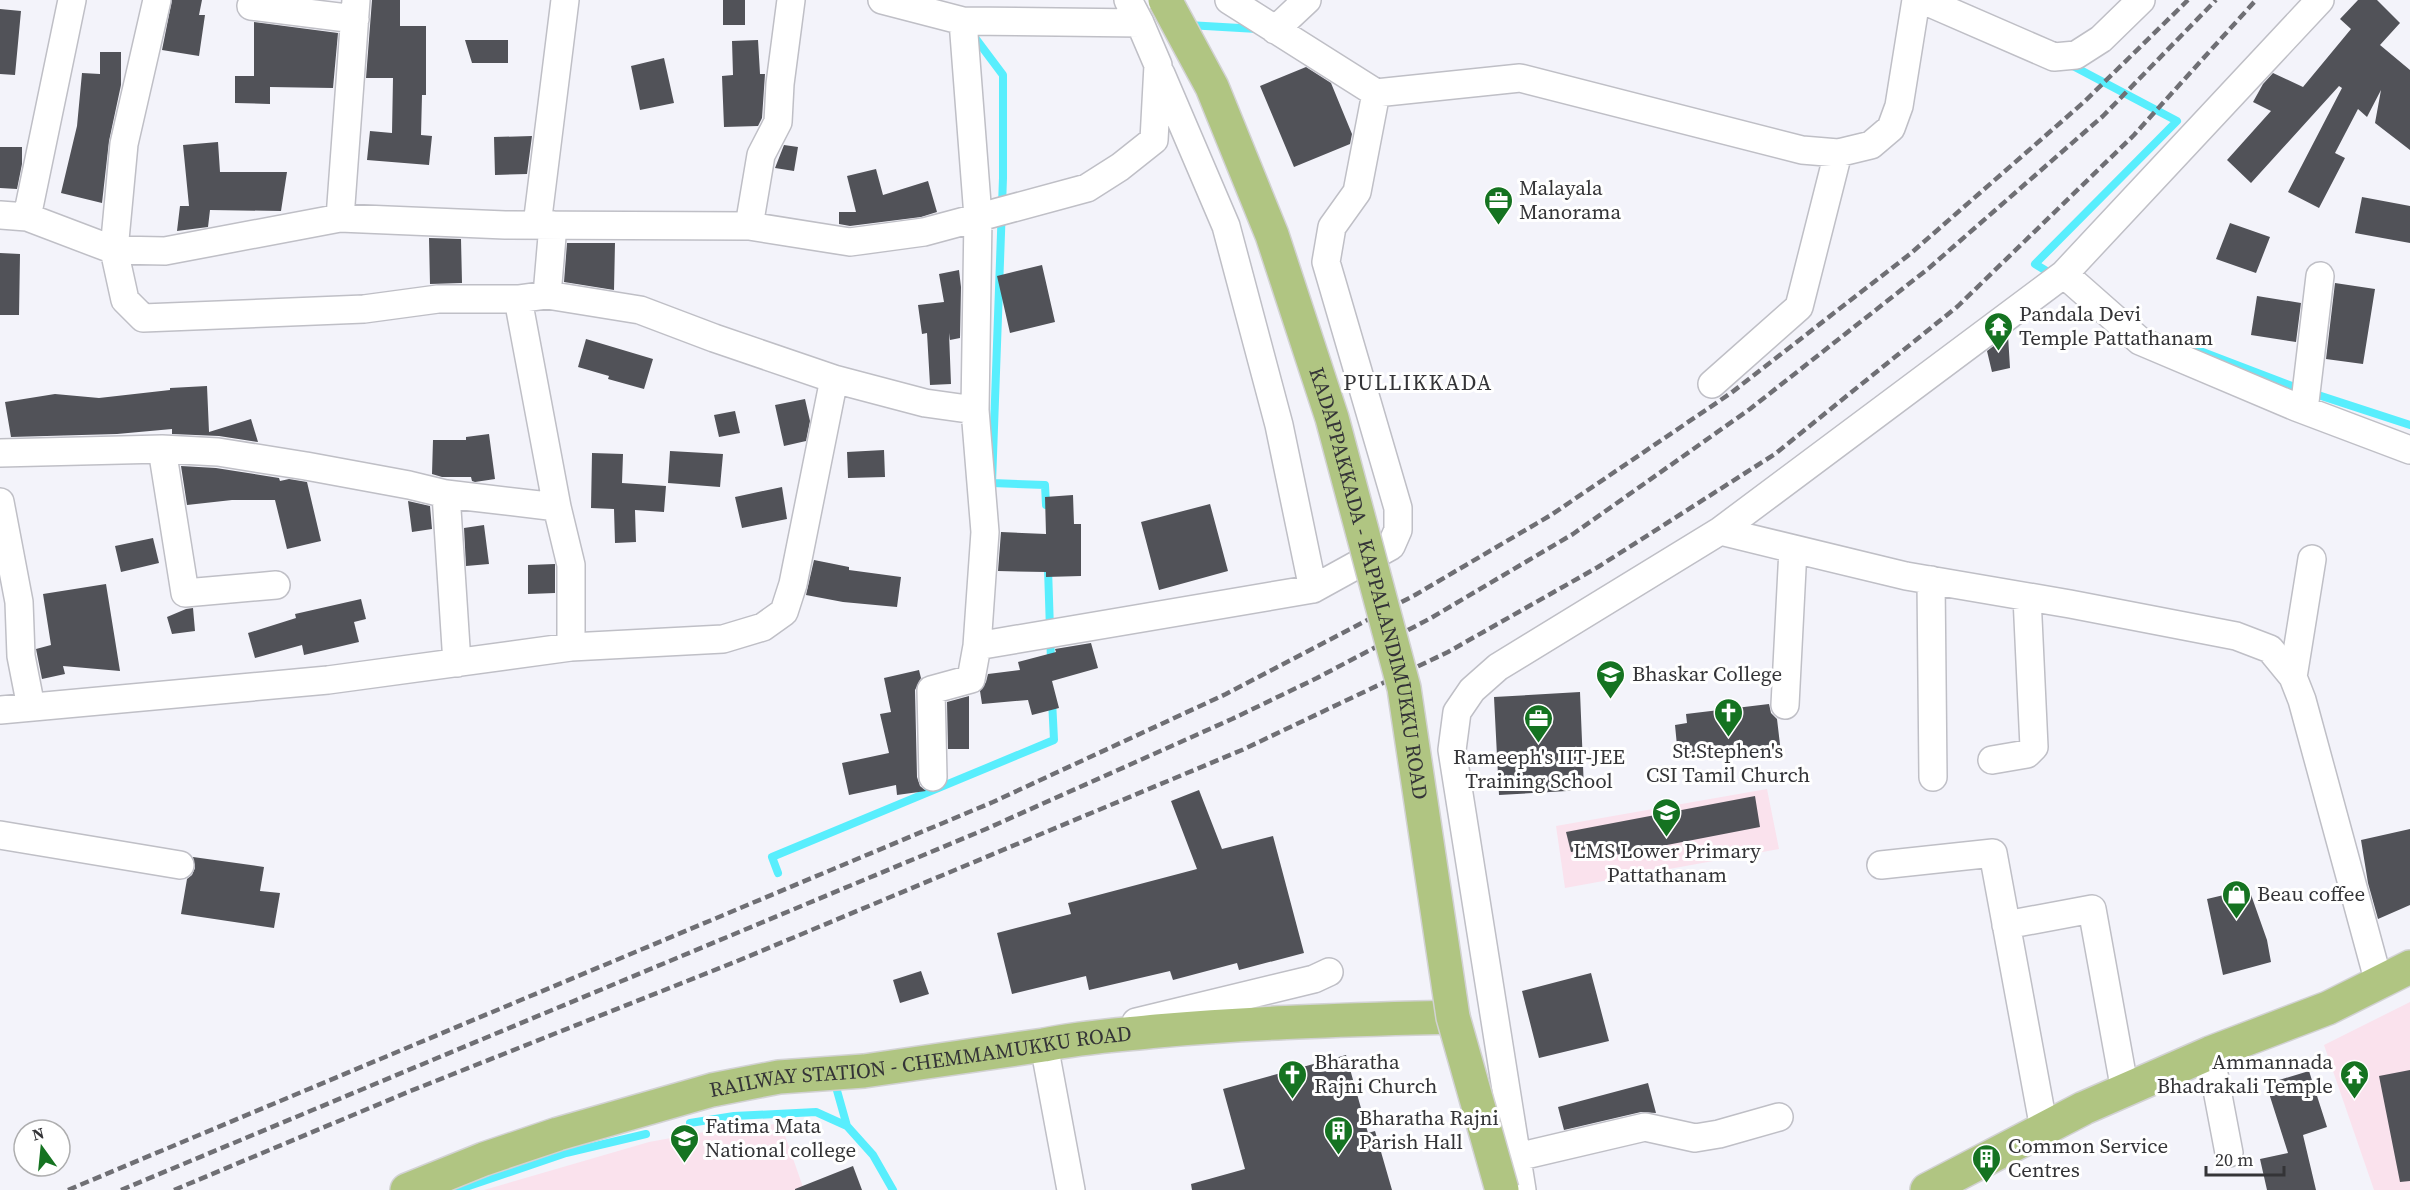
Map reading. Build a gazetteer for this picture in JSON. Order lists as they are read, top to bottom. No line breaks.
{"streets":{"main road":["KADAPPAKKADA - KAPPALANDIMUKKU ROAD","RAILWAY STATION - CHEMMAMUKKU ROAD"]},"crossings":[["KADAPPAKKADA - KAPPALANDIMUKKU ROAD","RAILWAY STATION - CHEMMAMUKKU ROAD"]],"districts":["PULLIKKADA"],"places":{"office":["Malayala Manorama","Rameeph's IIT-JEE Training School"],"temple":["Pandala Devi Temple Pattathanam","Ammannada Bhadrakali Temple"],"school or university":["Bhaskar College","LMS Lower Primary Pattathanam","Fatima Mata National college"],"church":["St.Stephen's CSI Tamil Church","Bharatha Rajni Church"],"shop":["Beau coffee"],"building":["Bharatha Rajni Parish Hall","Common Service Centres"]},"scale_bar":"20 m","north":"top"}
